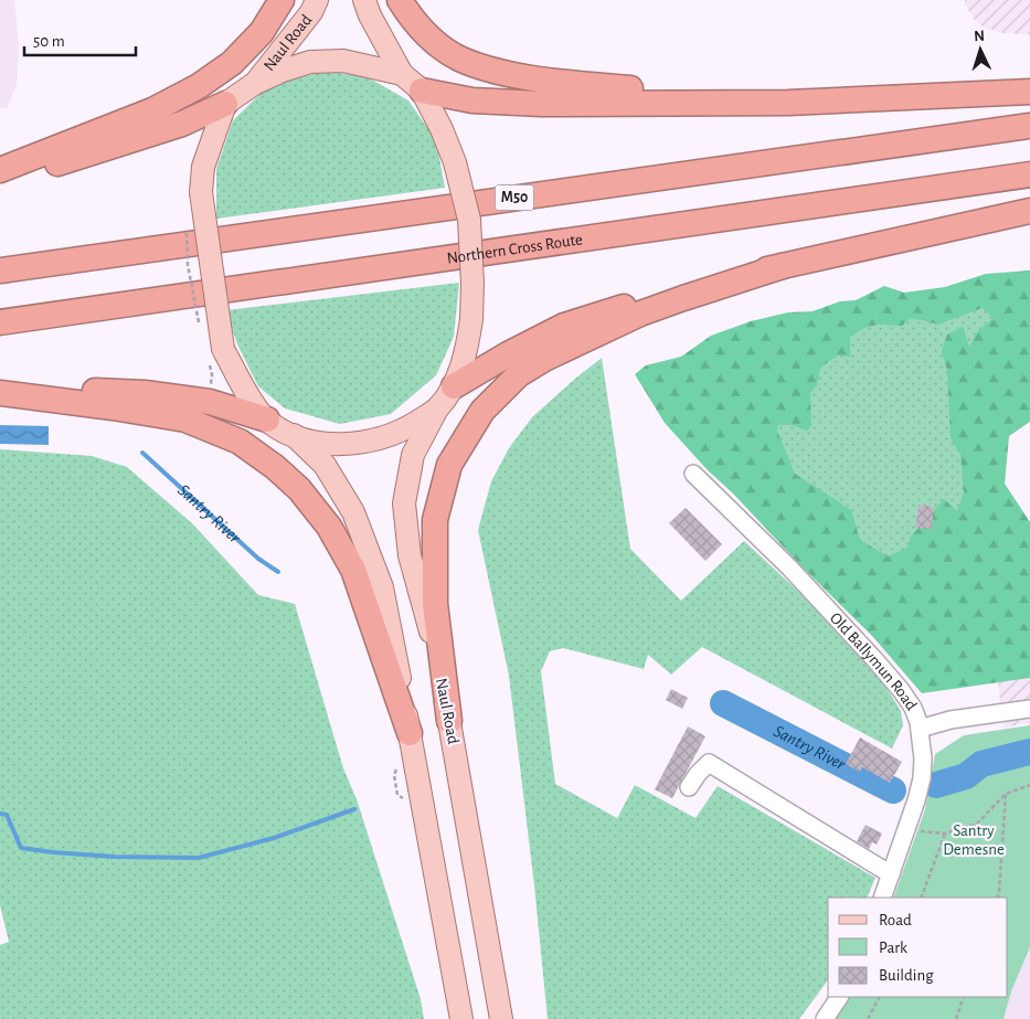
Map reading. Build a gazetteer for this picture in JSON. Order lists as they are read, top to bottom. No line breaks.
{"streets":{"highway":["M50","Northern Cross Route"],"main road":["Naul Road"],"street":["Old Ballymun Road"]},"water":["Santry River"],"parks":["Santry Demesne"],"legend":["Road","Park","Building"],"scale_bar":"50 m","north":"top"}
